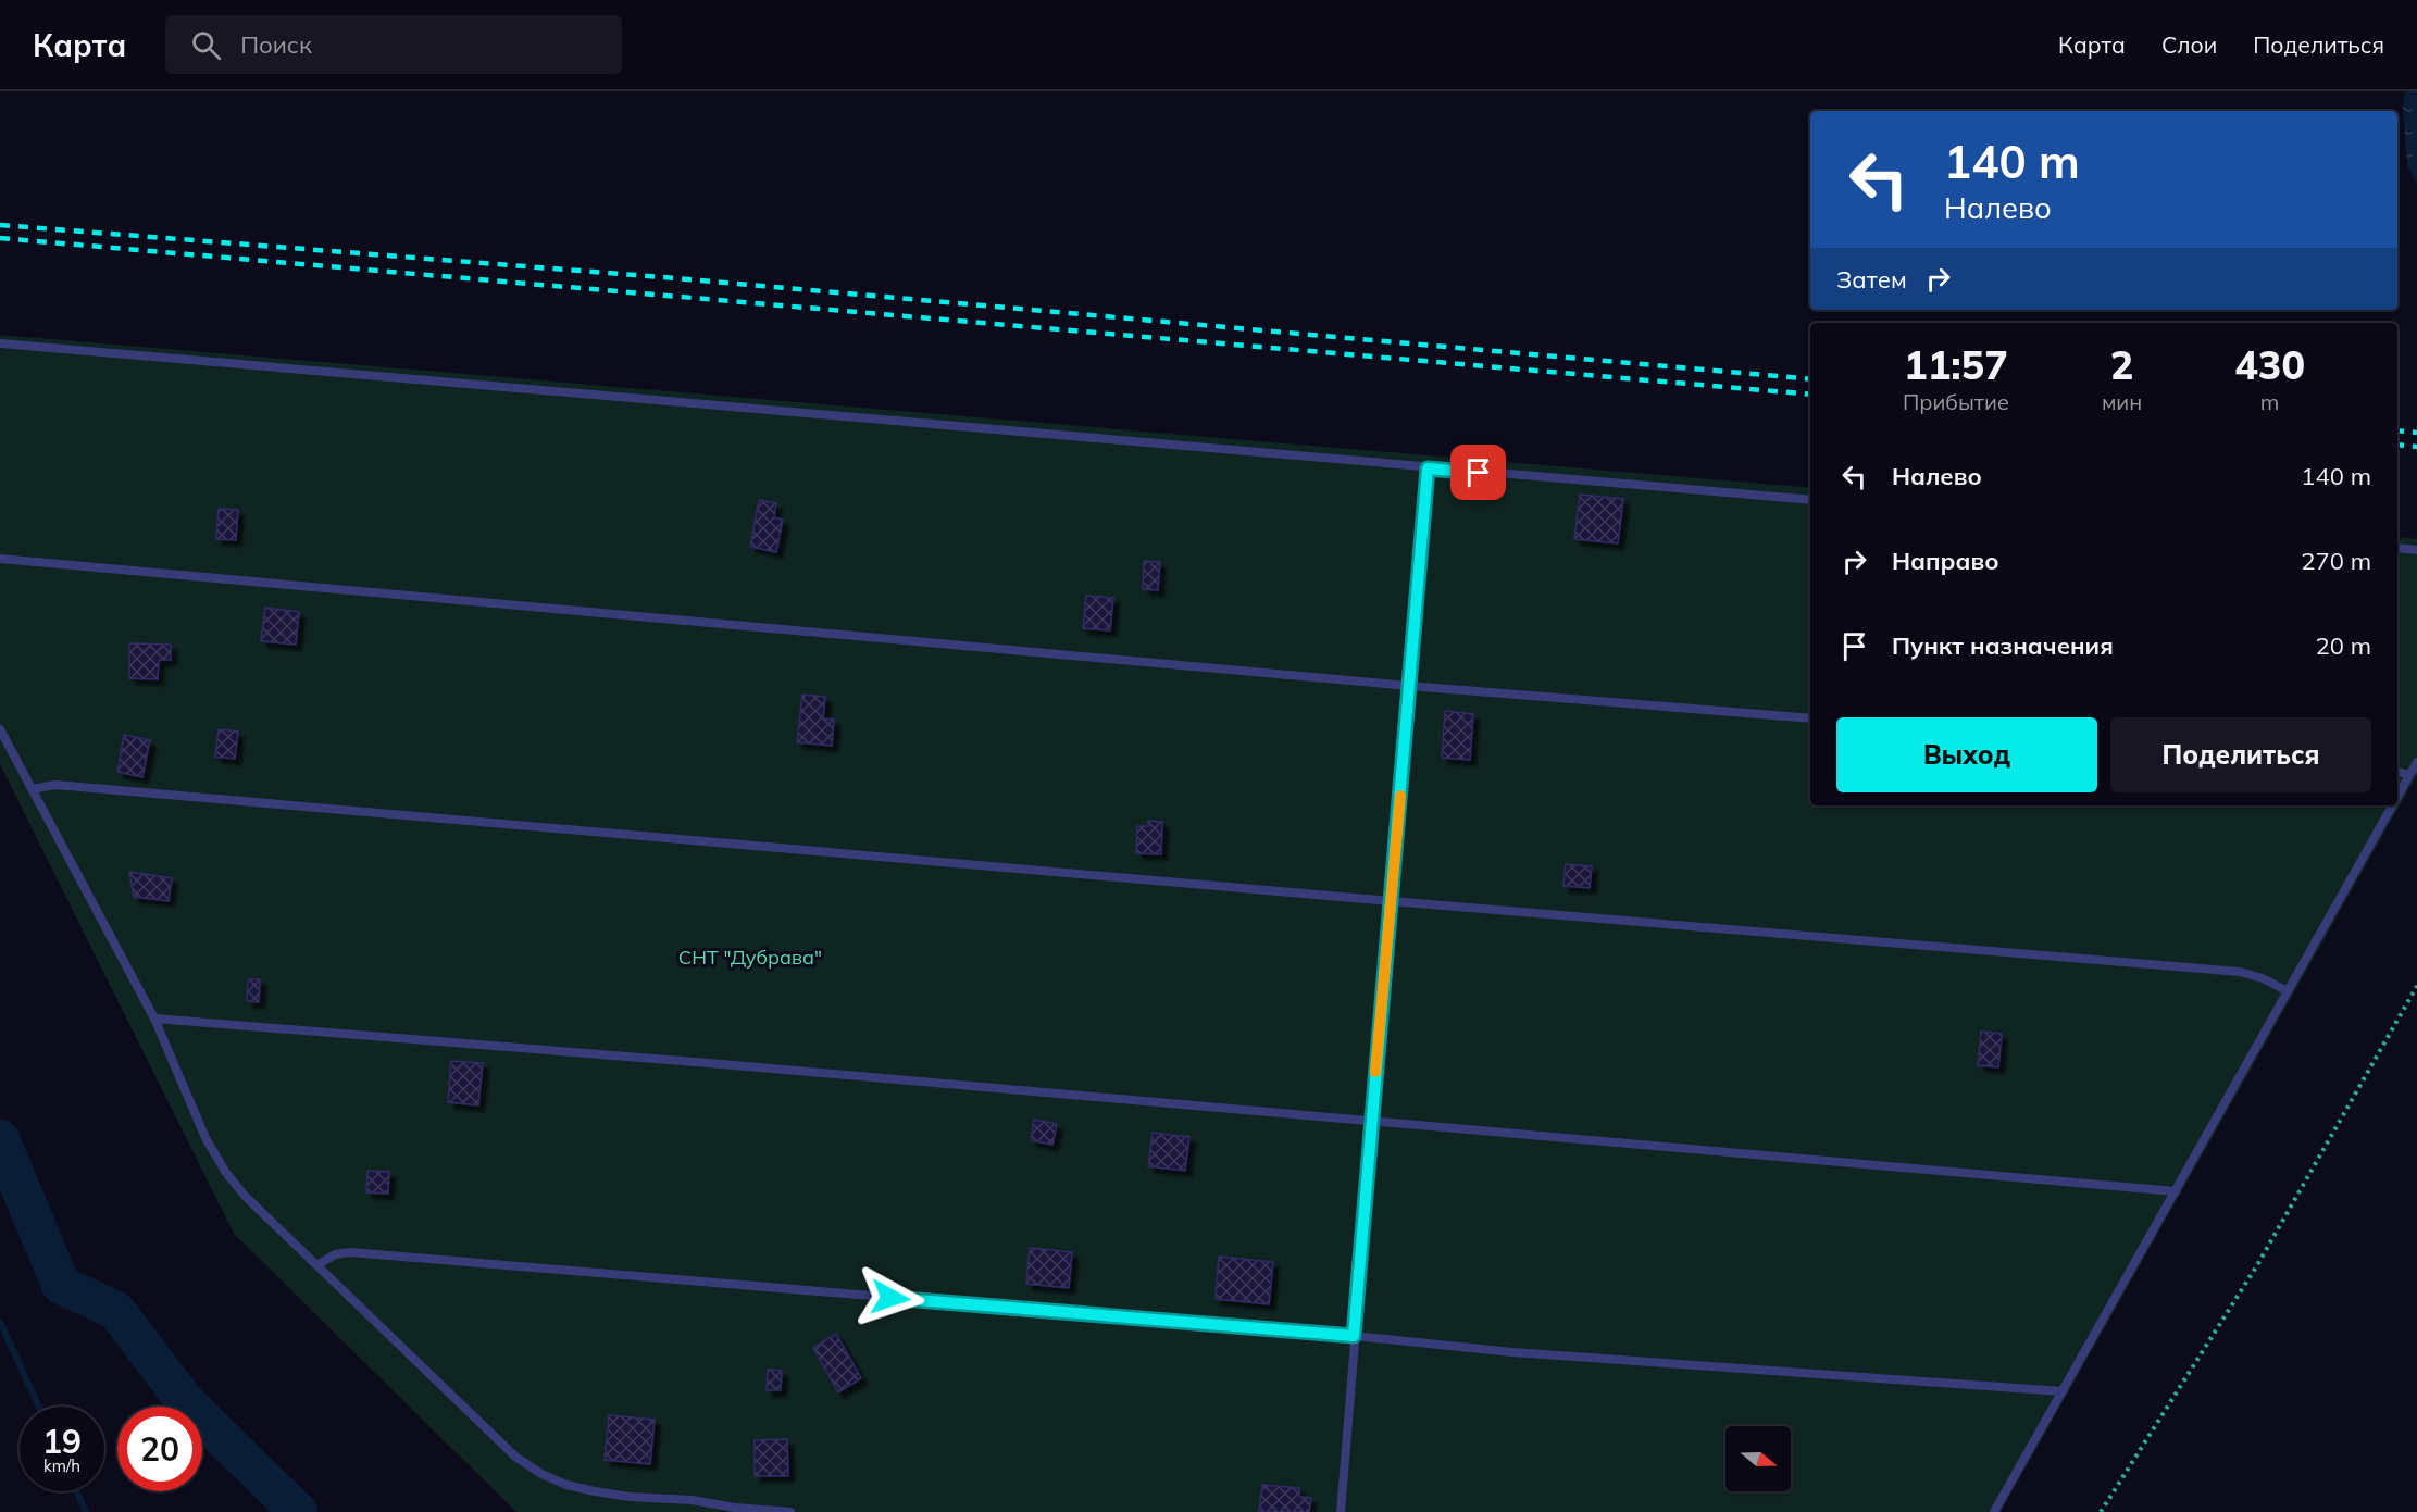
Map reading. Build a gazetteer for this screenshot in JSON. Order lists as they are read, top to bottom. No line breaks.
{"parks":["СНТ \"Дубрава\""],"north":"right","page":{"header":"Карта","search":"Поиск","nav":["Карта","Слои","Поделиться"],"turn":["140 m","Налево"],"then":"Затем","eta":["11:57","Прибытие","2","мин","430","m"],"list":[{"name":"Налево","value":"140 m"},{"name":"Направо","value":"270 m"},{"name":"Пункт назначения","value":"20 m"}],"buttons":["Выход","Поделиться"],"speed":"19 km/h","limit":"20"}}
